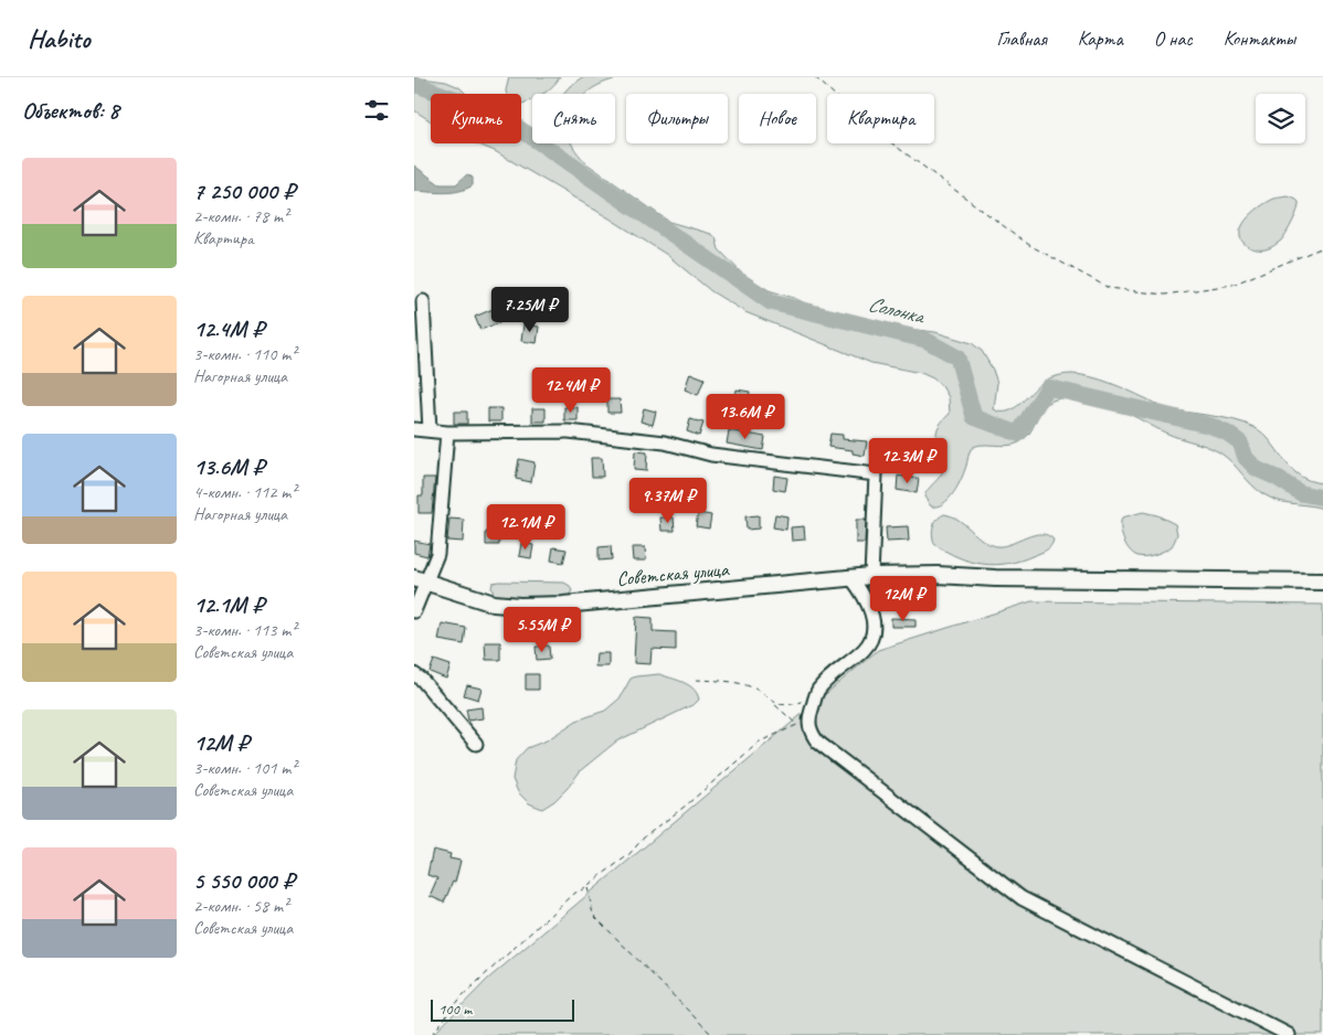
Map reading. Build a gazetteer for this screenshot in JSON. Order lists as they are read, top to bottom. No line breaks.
{"streets":{"main road":["Советская улица"]},"water":["Солонка"],"scale_bar":"100 m","page":{"header":"Habito","nav":["Главная","Карта","О нас","Контакты"],"heading":"Объектов: 8","chip":["Купить","Снять","Фильтры","Новое","Квартира"],"list":[{"name":"7 250 000 ₽","note":"2-комн. · 78 m² · Квартира"},{"name":"12.4M ₽","note":"3-комн. · 110 m² · Нагорная улица"},{"name":"13.6M ₽","note":"4-комн. · 112 m² · Нагорная улица"},{"name":"12.1M ₽","note":"3-комн. · 113 m² · Советская улица"},{"name":"12M ₽","note":"3-комн. · 101 m² · Советская улица"},{"name":"5 550 000 ₽","note":"2-комн. · 58 m² · Советская улица"}],"price":["7.25M ₽","12.4M ₽","13.6M ₽","12.3M ₽","9.37M ₽","12.1M ₽","12M ₽","5.55M ₽"],"scale":"100 m"}}
